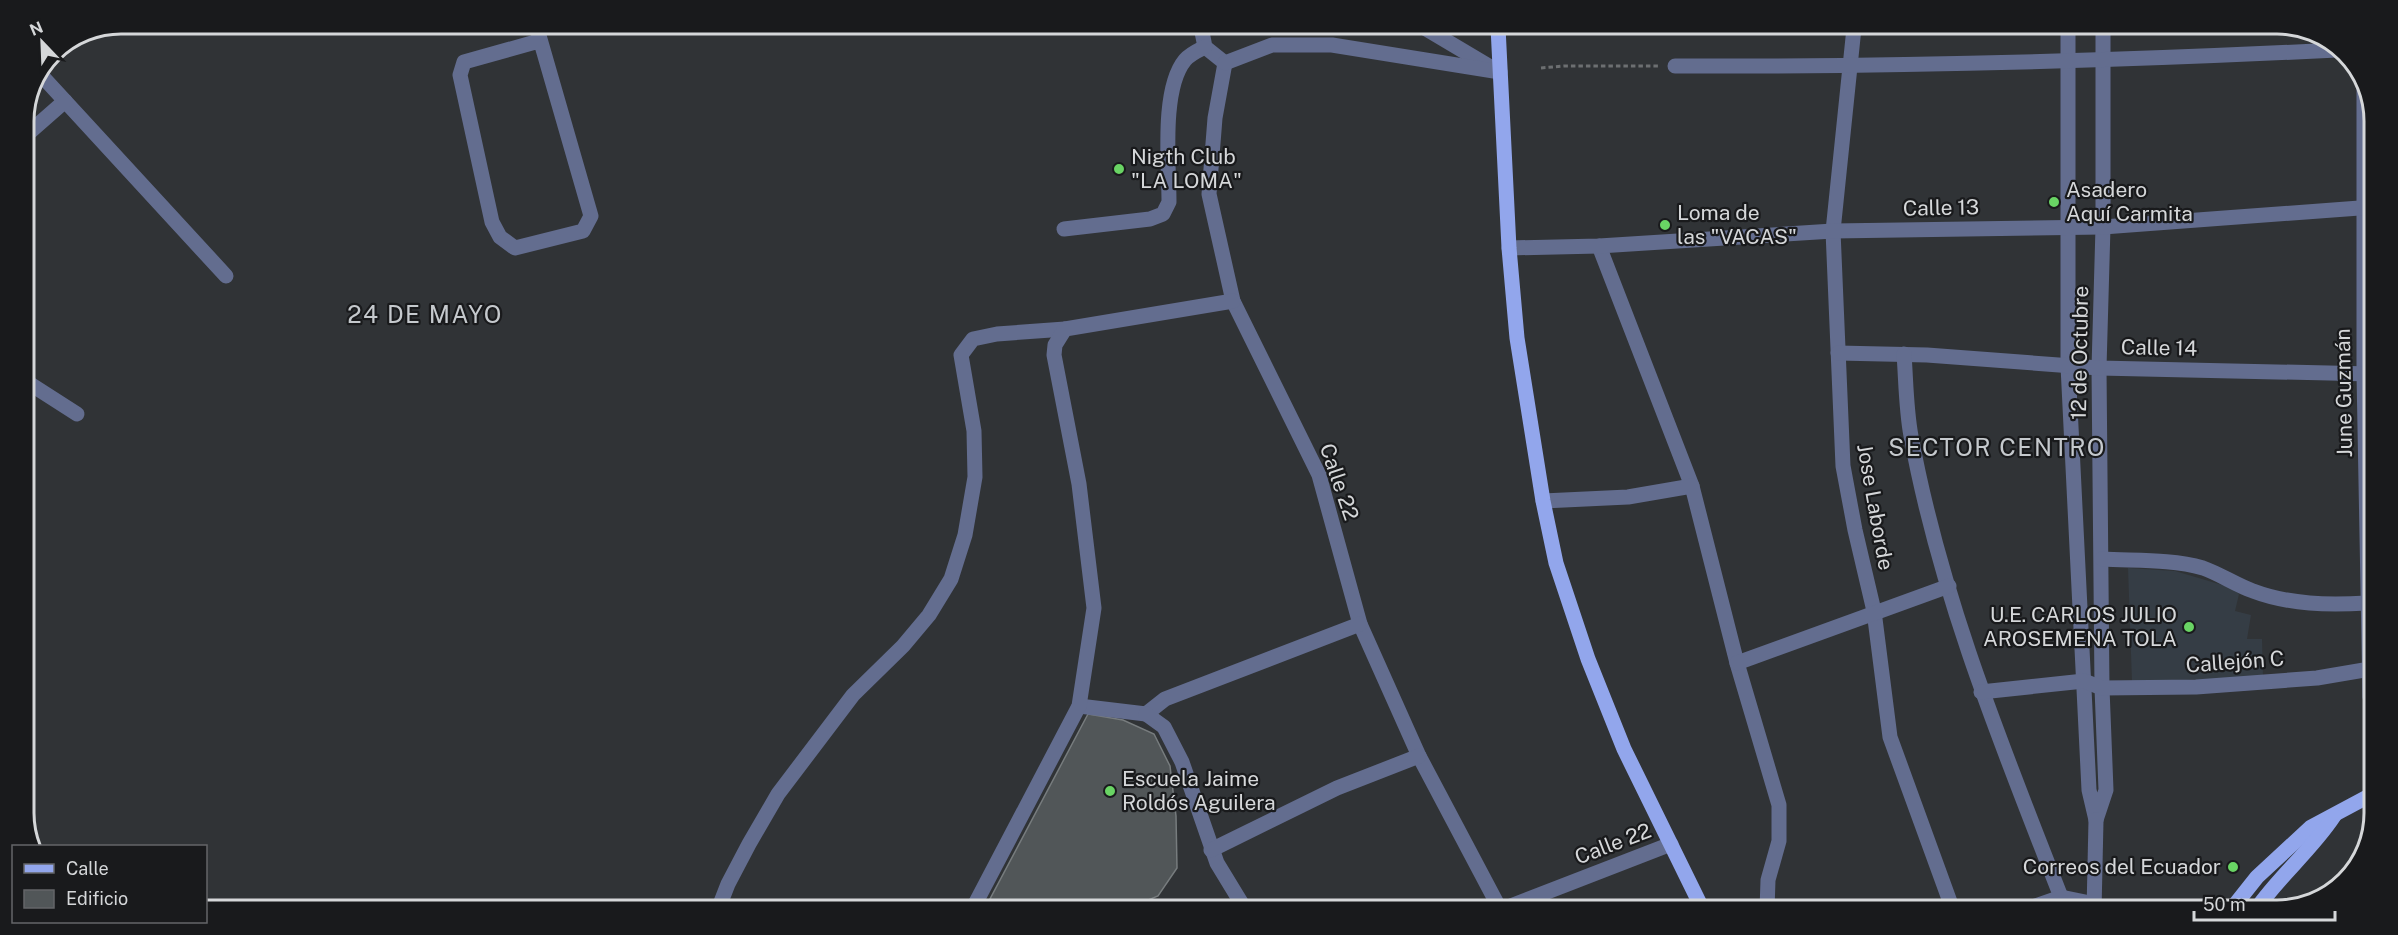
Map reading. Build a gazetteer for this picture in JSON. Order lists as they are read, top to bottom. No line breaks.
{"streets":{"street":["Calle 13","Calle 14","12 de Octubre","Calle 22","Jose Laborde","Callejón C"]},"crossings":[["Calle 13","12 de Octubre"],["Calle 13","Jose Laborde"],["Calle 14","12 de Octubre"],["Calle 14","Jose Laborde"],["12 de Octubre","Callejón C"]],"districts":["24 DE MAYO","SECTOR CENTRO"],"places":["Nigth Club \"LA LOMA\"","Asadero Aquí Carmita","Loma de las \"VACAS\"","U.E. CARLOS JULIO AROSEMENA TOLA","Escuela Jaime Roldós Aguilera","Correos del Ecuador"],"legend":["Calle","Edificio"],"scale_bar":"50 m","north":"top left"}
